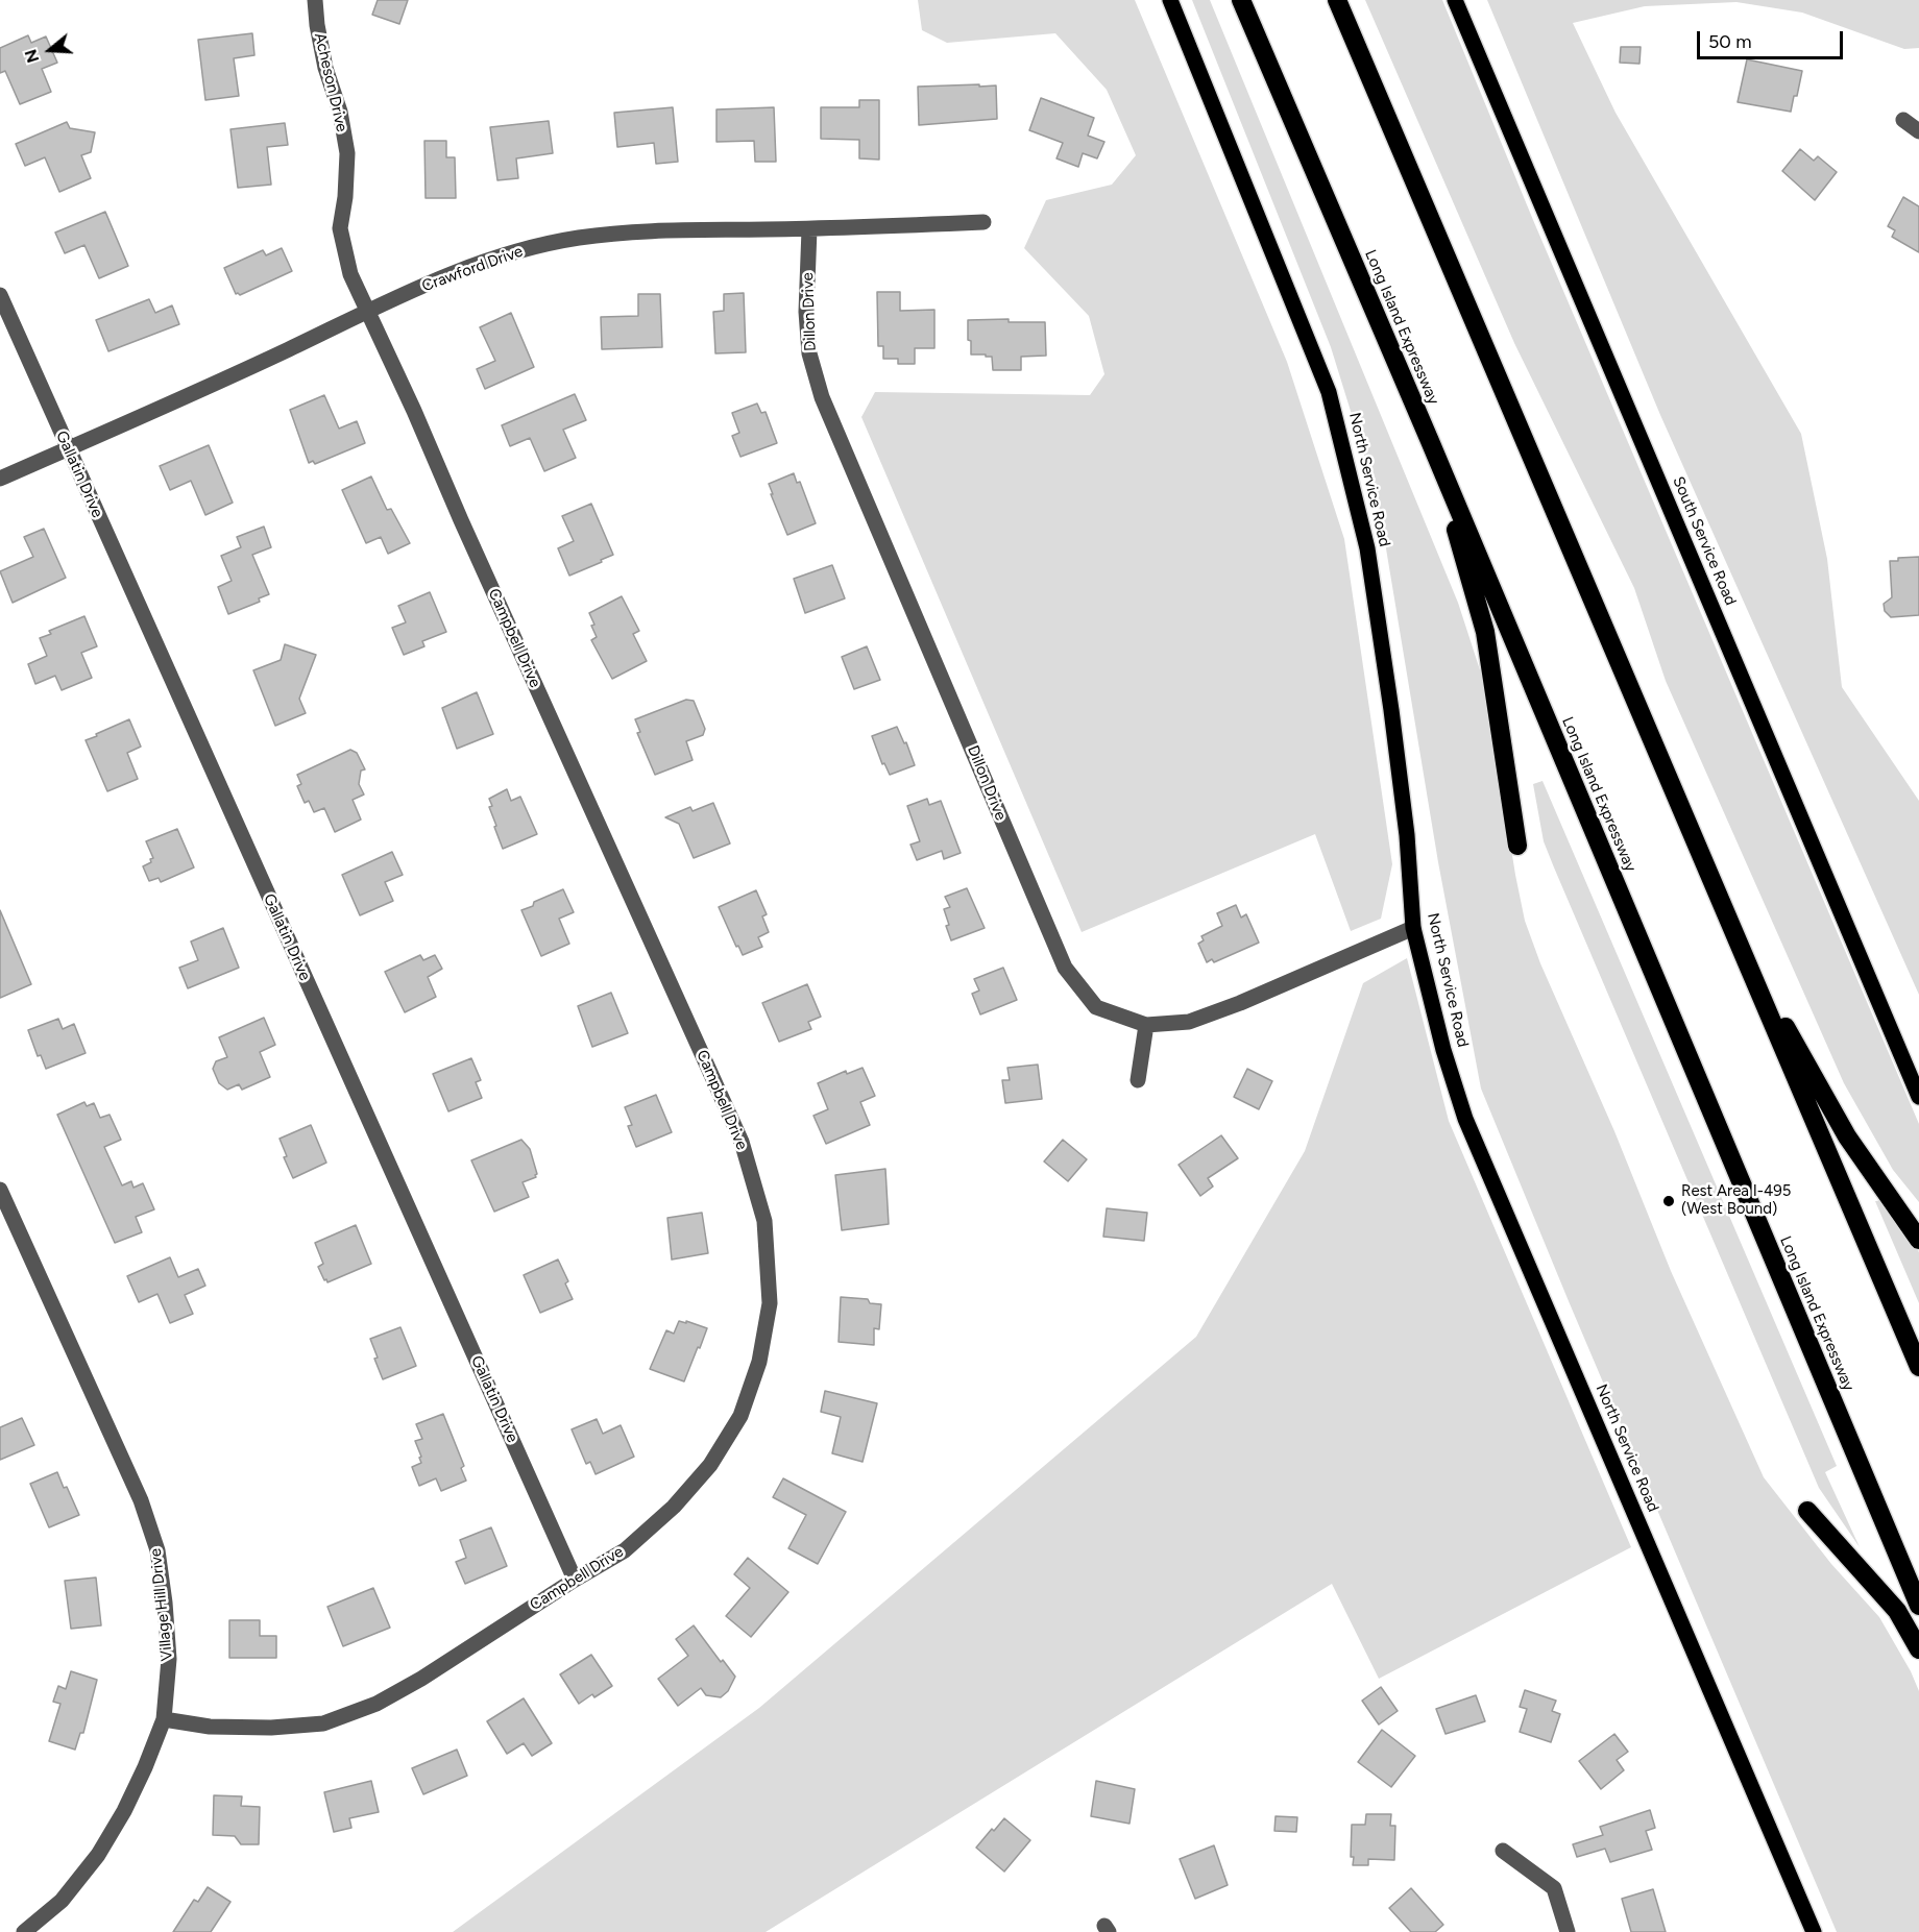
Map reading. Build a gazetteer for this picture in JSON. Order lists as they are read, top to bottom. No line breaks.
{"streets":{"highway":["Long Island Expressway"],"main road":["North Service Road","South Service Road"],"street":["Acheson Drive","Crawford Drive","Dillon Drive","Gallatin Drive","Campbell Drive","Village Hill Drive"]},"crossings":[["Acheson Drive","Crawford Drive"],["Acheson Drive","Campbell Drive"],["Crawford Drive","Dillon Drive"],["Crawford Drive","Gallatin Drive"],["Crawford Drive","Campbell Drive"],["Dillon Drive","North Service Road"],["Gallatin Drive","Campbell Drive"],["Campbell Drive","Village Hill Drive"]],"places":["Rest Area I-495 (West Bound)"],"scale_bar":"50 m","north":"left"}
